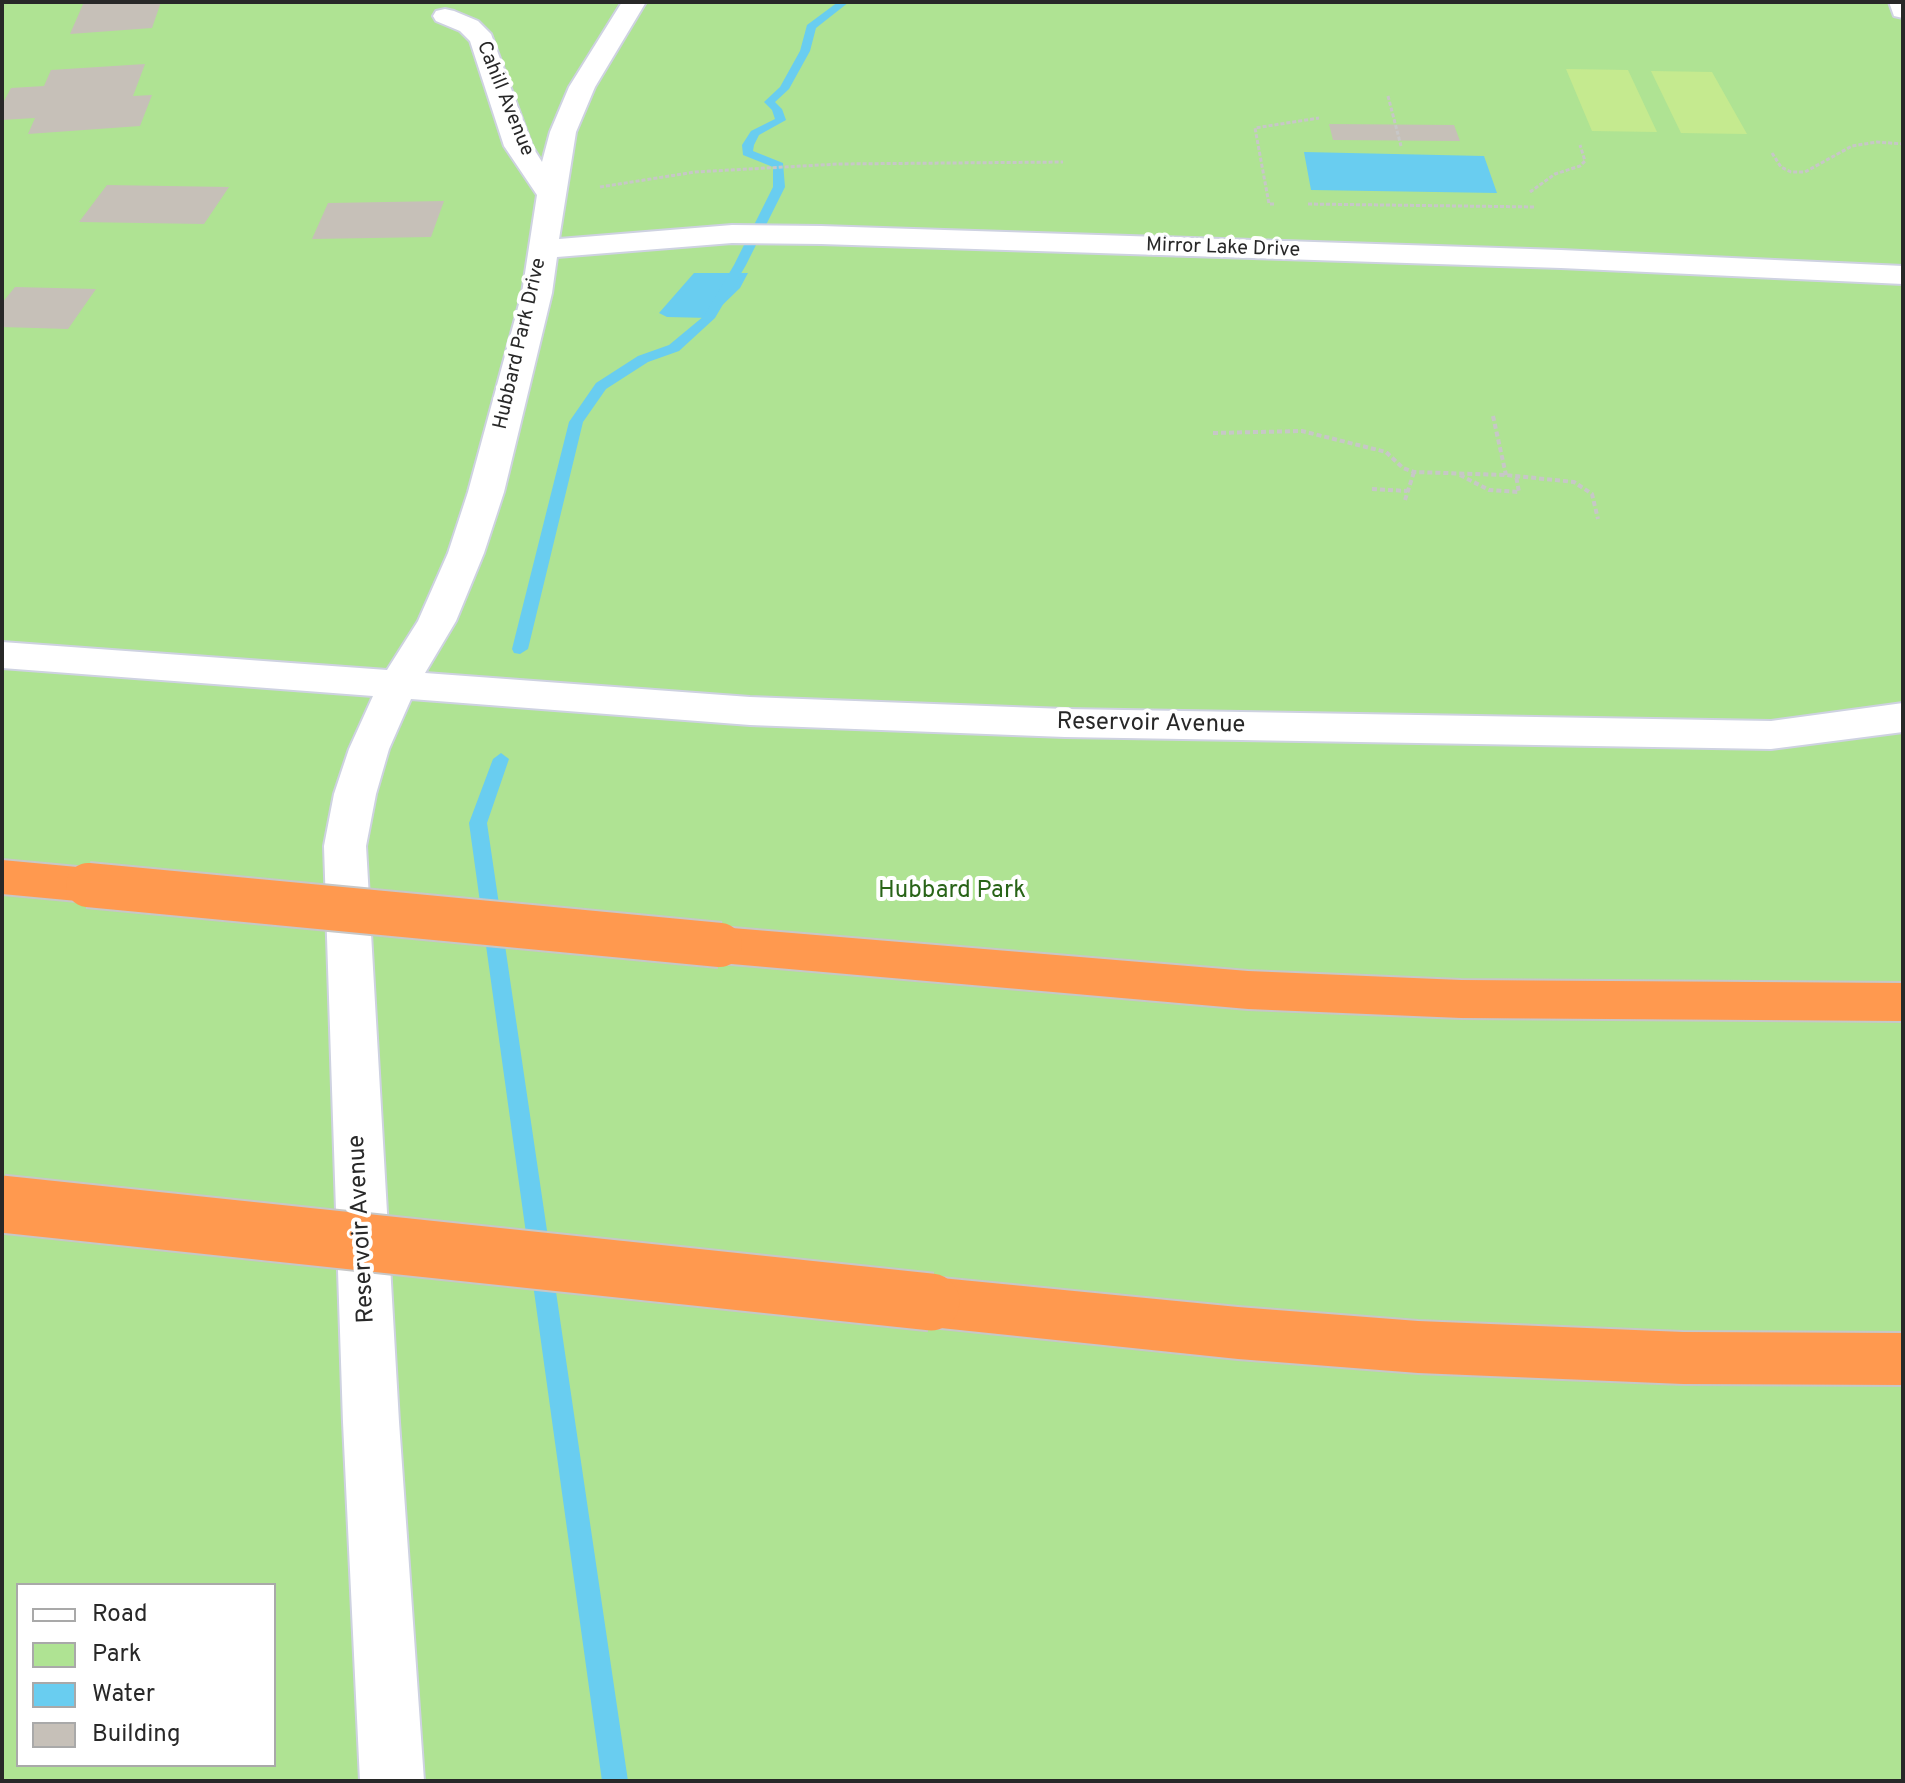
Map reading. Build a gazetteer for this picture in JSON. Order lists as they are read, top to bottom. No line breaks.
{"streets":{"street":["Cahill Avenue","Mirror Lake Drive","Hubbard Park Drive","Reservoir Avenue"]},"crossings":[["Cahill Avenue","Hubbard Park Drive"],["Mirror Lake Drive","Hubbard Park Drive"],["Hubbard Park Drive","Reservoir Avenue"]],"parks":["Hubbard Park"],"legend":["Road","Park","Water","Building"]}
